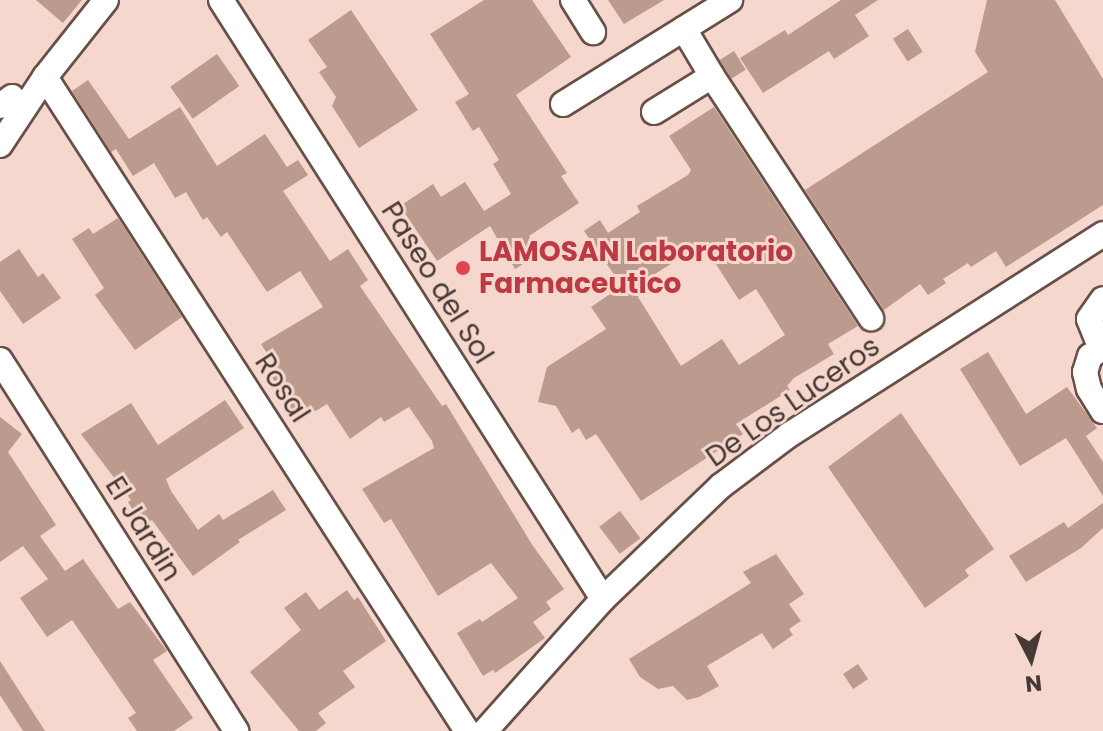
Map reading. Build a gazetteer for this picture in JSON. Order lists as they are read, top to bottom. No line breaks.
{"streets":{"street":["Paseo del Sol","Rosal","De Los Luceros","El Jardin"]},"crossings":[["Paseo del Sol","De Los Luceros"]],"places":["LAMOSAN Laboratorio Farmaceutico"],"north":"bottom"}
